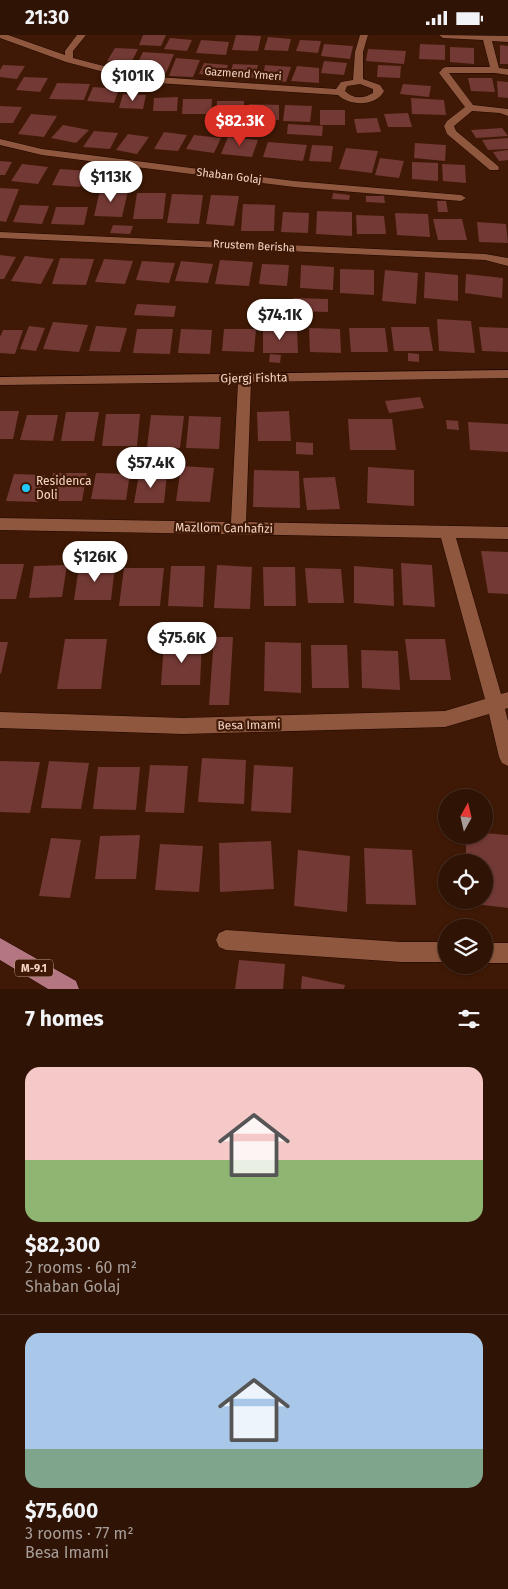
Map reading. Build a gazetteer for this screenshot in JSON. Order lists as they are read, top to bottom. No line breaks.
{"streets":{"main road":["M-9.1"],"street":["Gazmend Ymeri","Shaban Golaj","Rrustem Berisha","Gjergj Fishta","Mazllom Canhafizi","Besa Imami"]},"places":["Residenca Doli"],"north":"top","page":{"status":"21:30","price":["$101K","$82.3K","$113K","$74.1K","$57.4K","$126K","$75.6K"],"heading":"7 homes","list":[{"name":"$82,300","note":"2 rooms · 60 m² · Shaban Golaj"},{"name":"$75,600","note":"3 rooms · 77 m² · Besa Imami"}]}}
